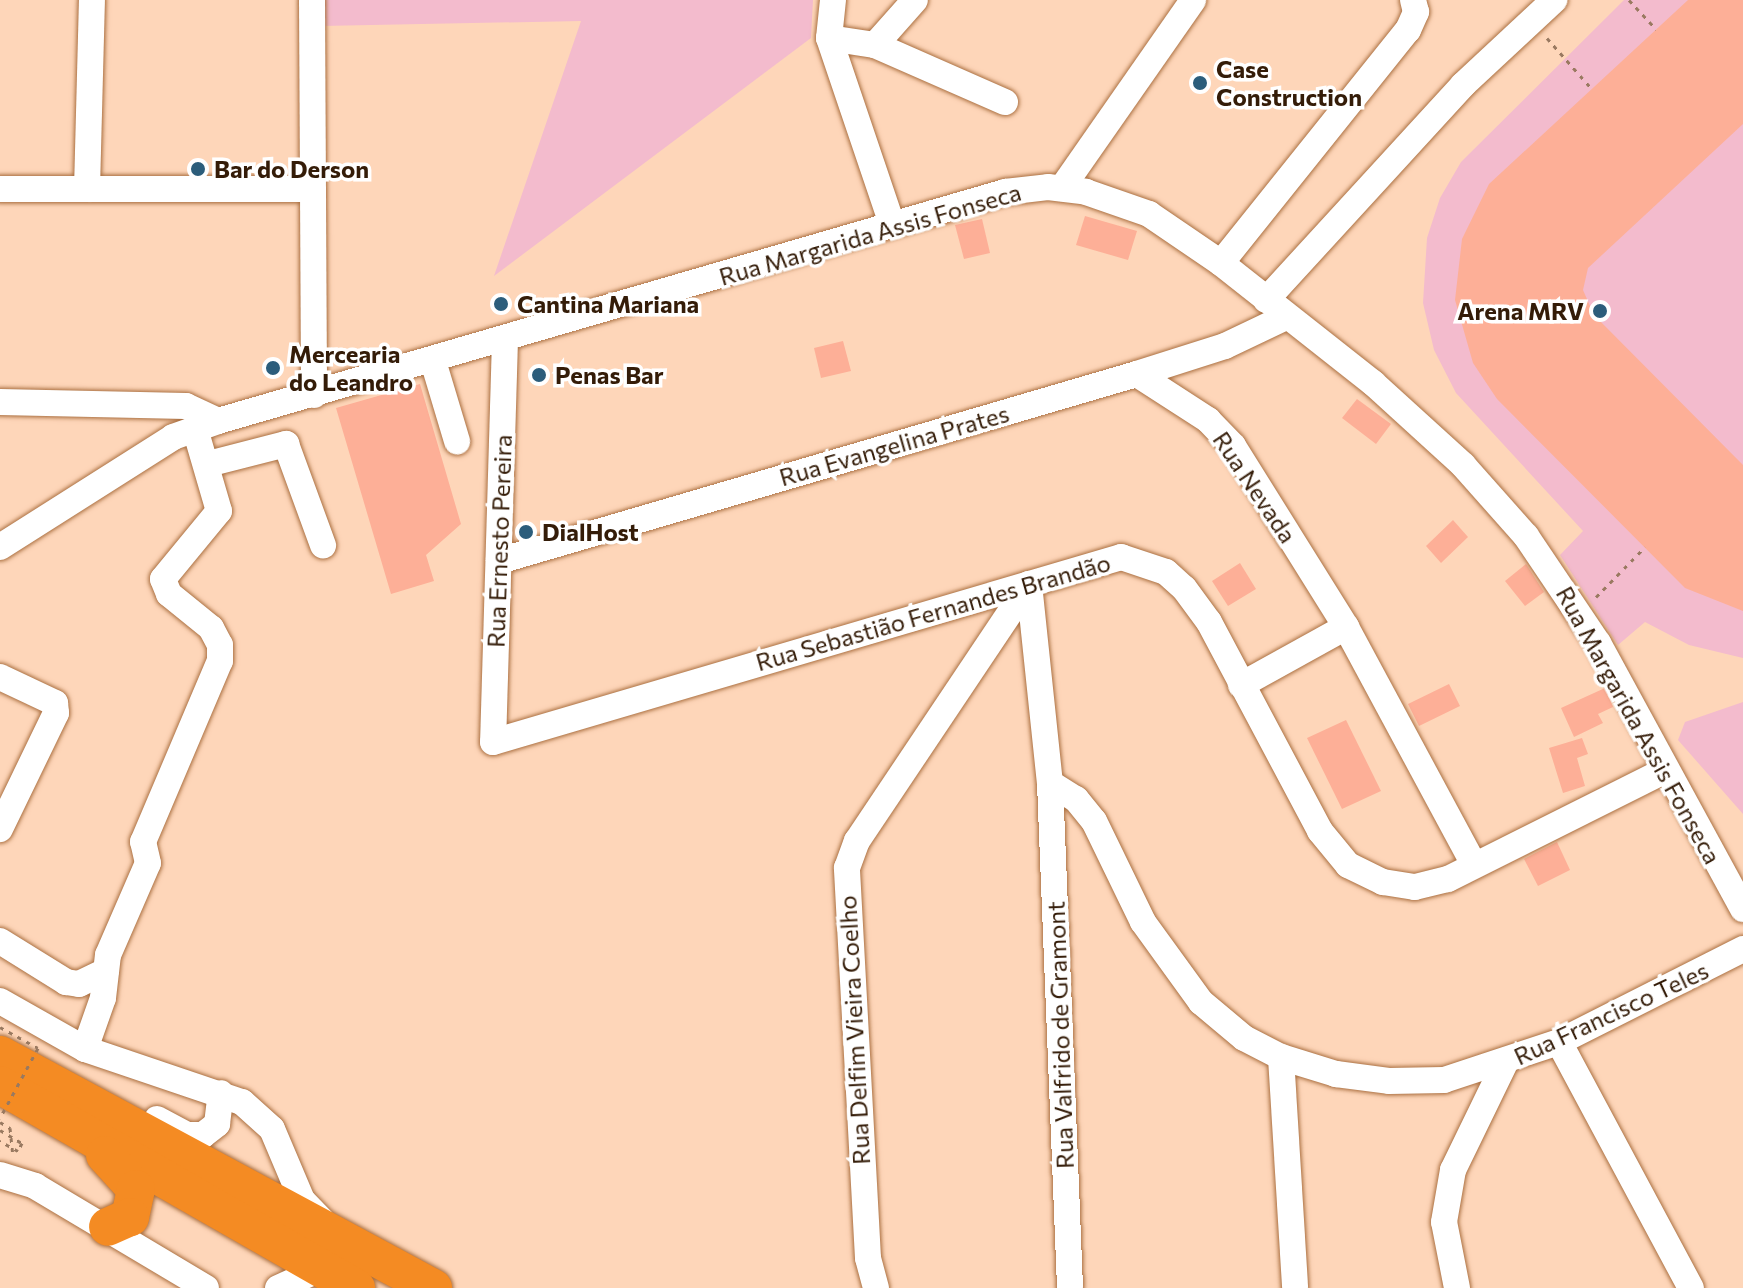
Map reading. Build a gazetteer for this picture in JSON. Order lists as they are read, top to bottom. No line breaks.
{"streets":{"street":["Rua Margarida Assis Fonseca","Rua Evangelina Prates","Rua Nevada","Rua Ernesto Pereira","Rua Sebastião Fernandes Brandão","Rua Francisco Teles","Rua Delfim Vieira Coelho","Rua Valfrido de Gramont"]},"crossings":[["Rua Margarida Assis Fonseca","Rua Evangelina Prates"],["Rua Margarida Assis Fonseca","Rua Ernesto Pereira"],["Rua Margarida Assis Fonseca","Rua Sebastião Fernandes Brandão"],["Rua Evangelina Prates","Rua Nevada"],["Rua Evangelina Prates","Rua Ernesto Pereira"],["Rua Nevada","Rua Sebastião Fernandes Brandão"],["Rua Ernesto Pereira","Rua Sebastião Fernandes Brandão"],["Rua Sebastião Fernandes Brandão","Rua Delfim Vieira Coelho"],["Rua Francisco Teles","Rua Valfrido de Gramont"]],"places":["Case Construction","Bar do Derson","Cantina Mariana","Arena MRV","Mercearia do Leandro","Penas Bar","DialHost"]}
